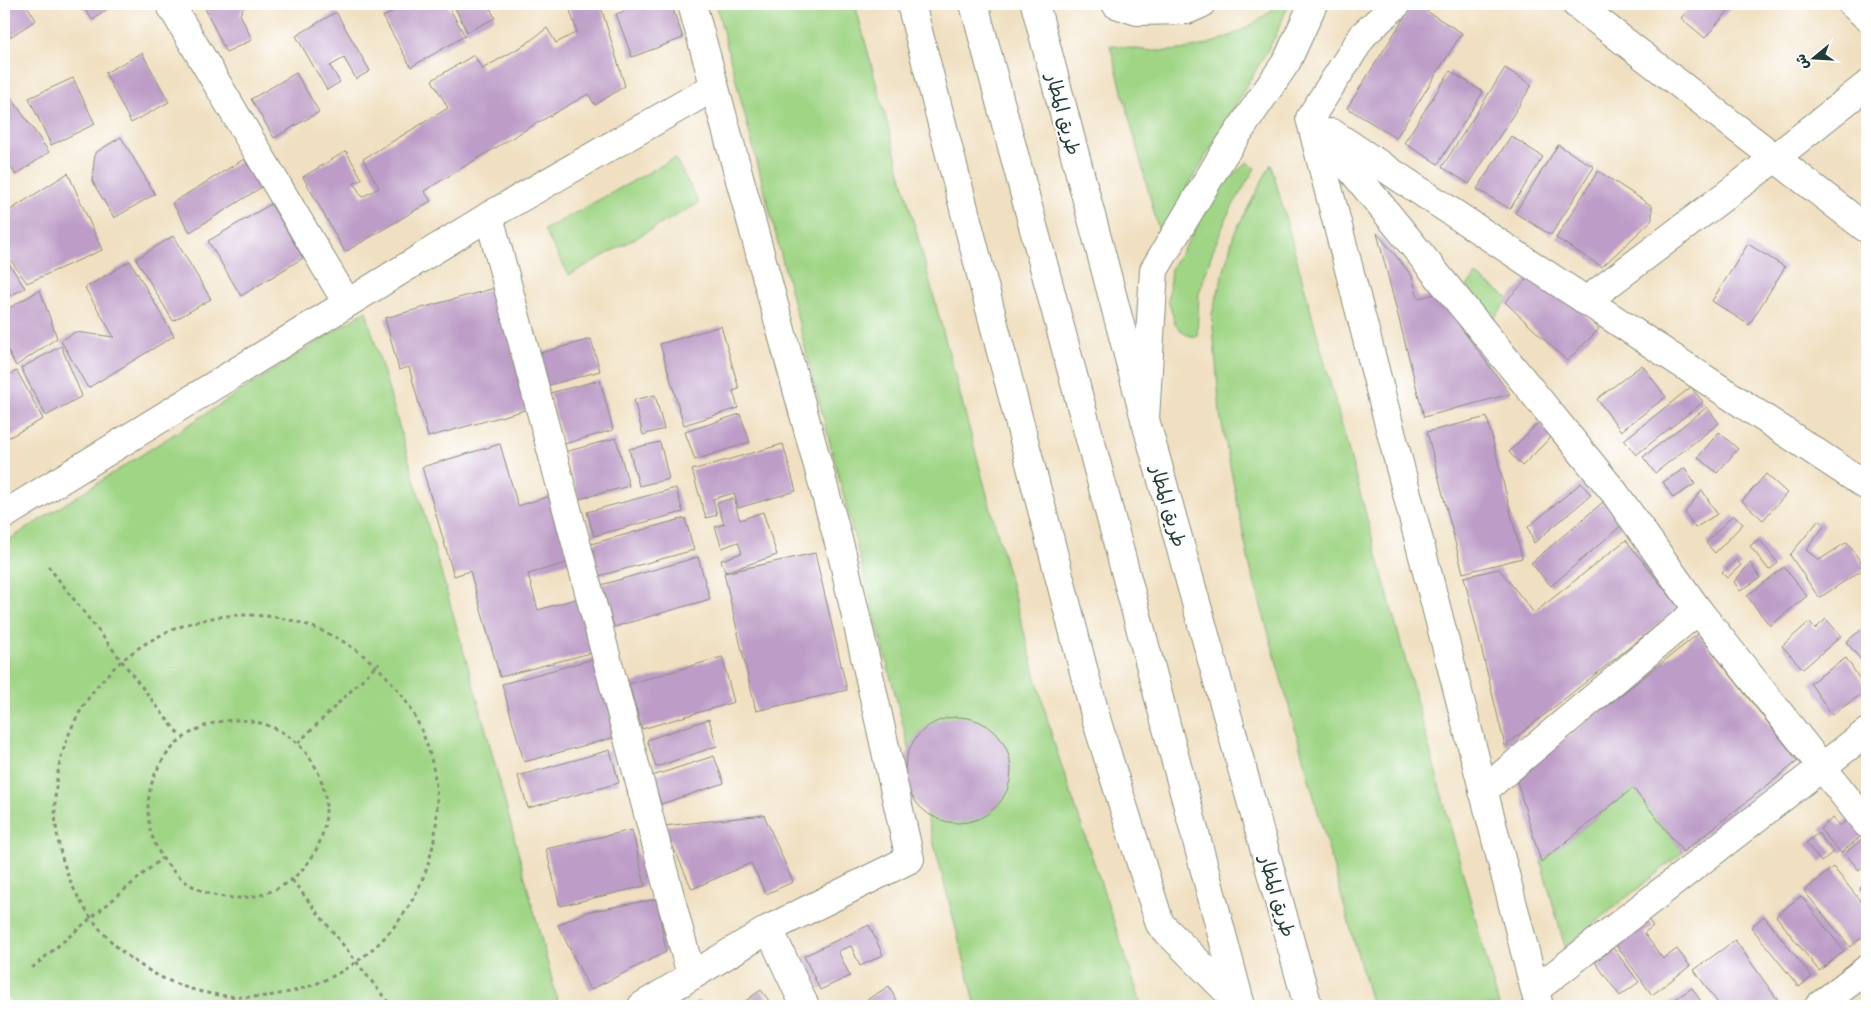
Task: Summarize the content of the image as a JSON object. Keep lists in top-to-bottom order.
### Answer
{
  "streets": {
    "main road": ["طريق المطار"]
  },
  "north": "left"
}
